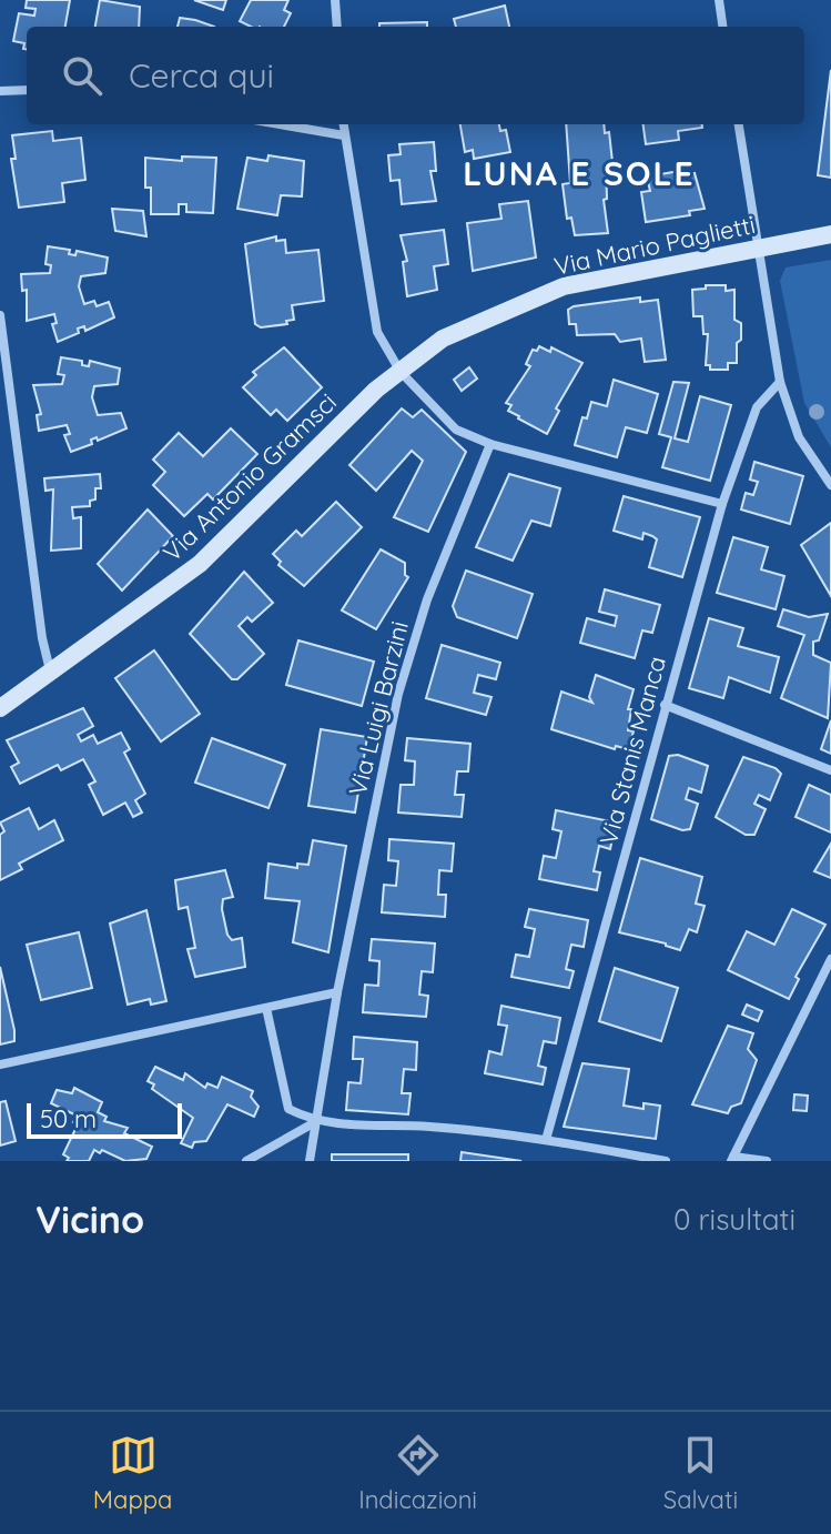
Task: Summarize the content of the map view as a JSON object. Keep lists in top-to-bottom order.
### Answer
{
  "streets": {
    "main road": ["Via Mario Paglietti", "Via Antonio Gramsci"],
    "street": ["Via Luigi Barzini", "Via Stanis Manca"]
  },
  "crossings": [
    ["Via Mario Paglietti", "Via Antonio Gramsci"]
  ],
  "districts": ["LUNA E SOLE"],
  "scale_bar": "50 m",
  "page": {
    "search": "Cerca qui",
    "scale": "50 m",
    "heading": ["Vicino", "0 risultati"],
    "nav": ["Mappa", "Indicazioni", "Salvati"]
  }
}
